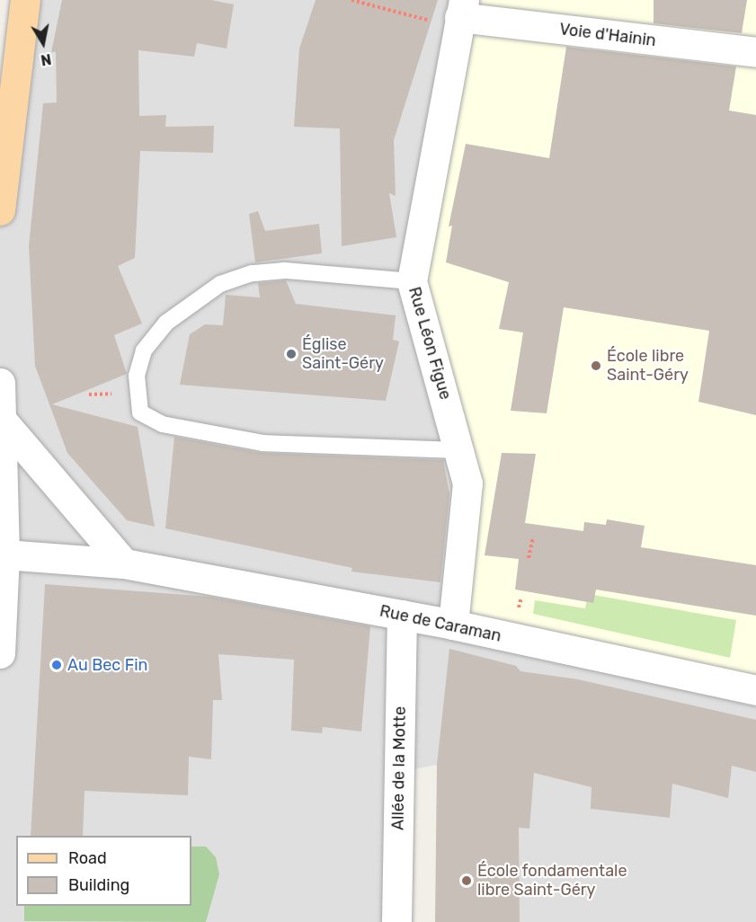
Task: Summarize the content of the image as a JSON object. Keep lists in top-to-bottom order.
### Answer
{
  "streets": {
    "street": [
      "Voie d'Hainin",
      "Rue Léon Figue",
      "Rue de Caraman",
      "Allée de la Motte"
    ]
  },
  "crossings": [
    ["Voie d'Hainin", "Rue Léon Figue"],
    ["Rue Léon Figue", "Rue de Caraman"],
    ["Rue de Caraman", "Allée de la Motte"]
  ],
  "places": [
    "Église Saint-Géry",
    "École libre Saint-Géry",
    "Au Bec Fin",
    "École fondamentale libre Saint-Géry"
  ],
  "legend": ["Road", "Building"],
  "north": "bottom"
}
